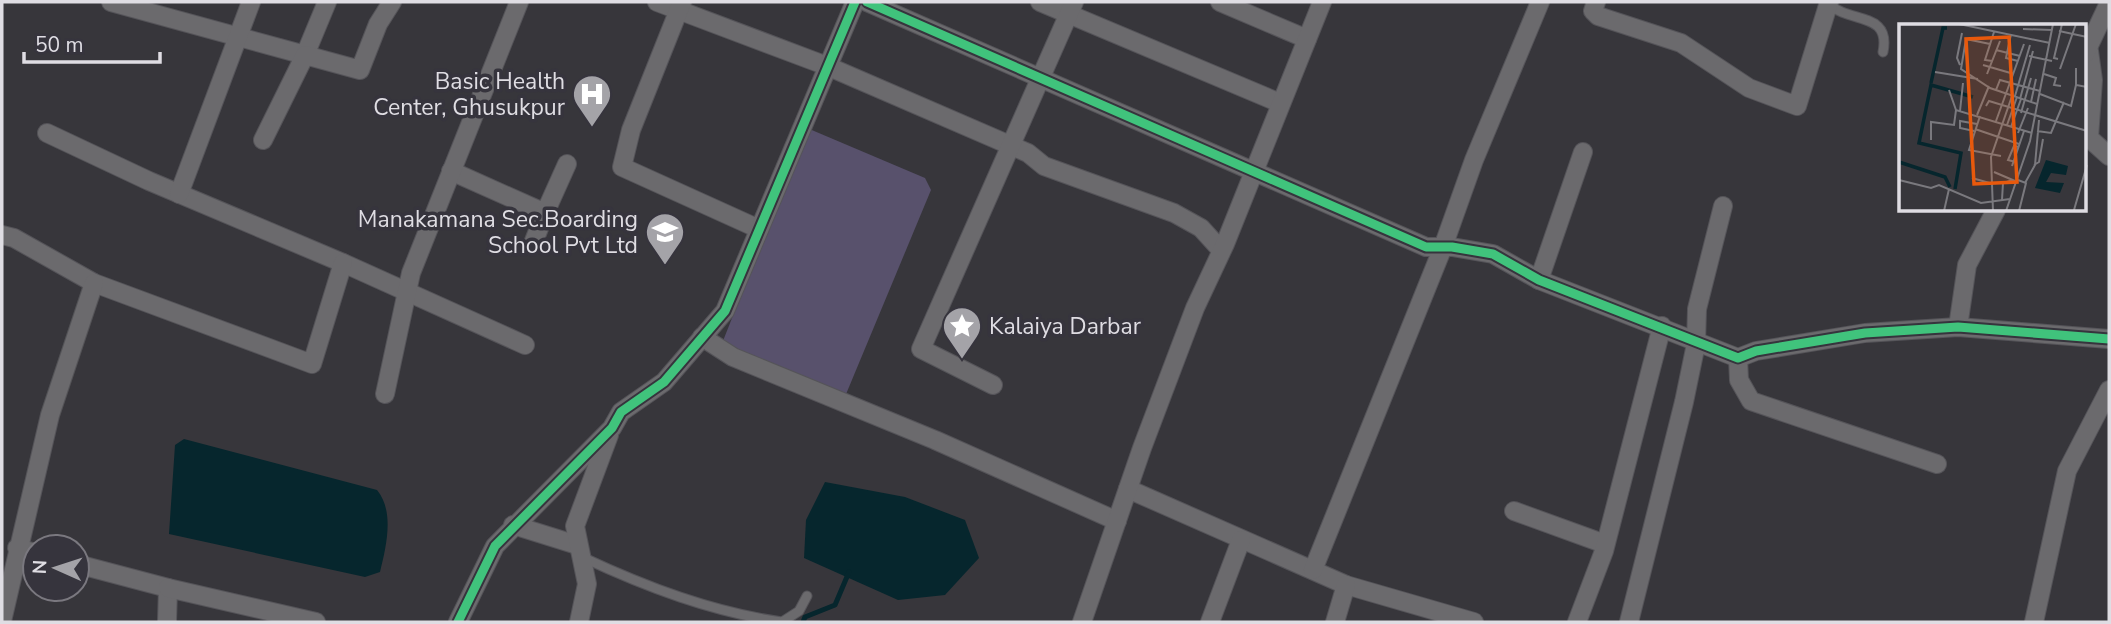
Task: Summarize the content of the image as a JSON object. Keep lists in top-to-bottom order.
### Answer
{
  "places": {
    "hospital": ["Basic Health Center, Ghusukpur"],
    "school or university": ["Manakamana Sec.Boarding School Pvt Ltd"],
    "place": ["Kalaiya Darbar"]
  },
  "scale_bar": "50 m",
  "north": "left"
}
